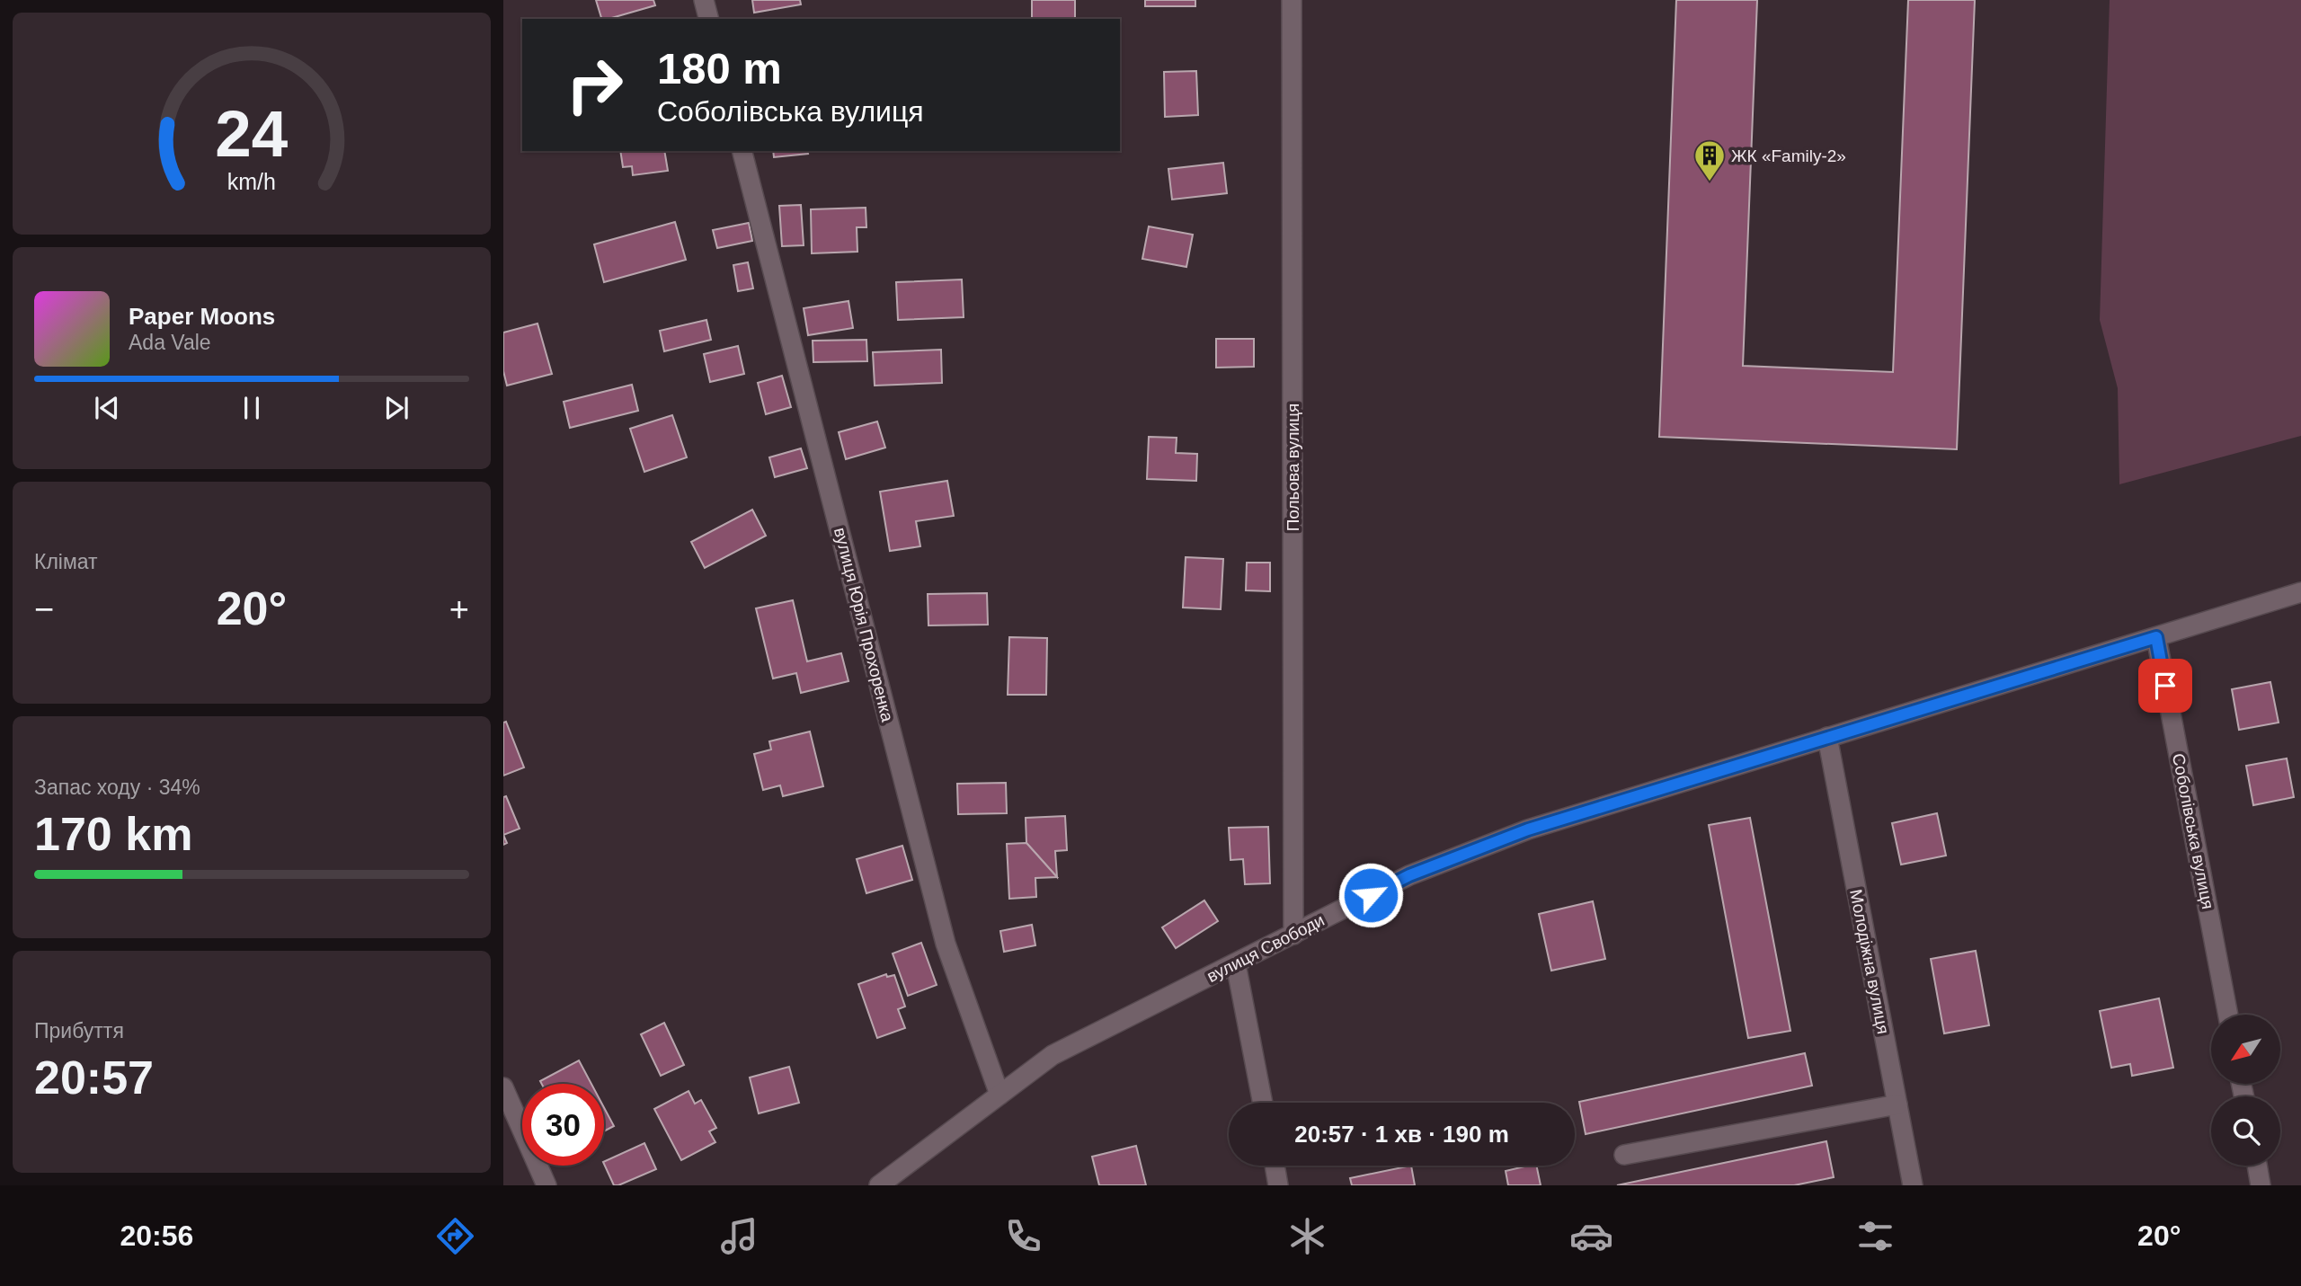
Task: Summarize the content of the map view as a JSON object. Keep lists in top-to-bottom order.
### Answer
{
  "streets": {
    "street": [
      "Польова вулиця",
      "вулиця Юрія Прохоренка",
      "Соболівська вулиця",
      "вулиця Свободи",
      "Молодіжна вулиця"
    ]
  },
  "crossings": [
    ["Польова вулиця", "вулиця Свободи"],
    ["вулиця Юрія Прохоренка", "вулиця Свободи"],
    ["Соболівська вулиця", "вулиця Свободи"],
    ["вулиця Свободи", "Молодіжна вулиця"]
  ],
  "places": {
    "building": ["ЖК «Family-2»"]
  },
  "north": "bottom left",
  "page": {
    "turn": ["180 m", "Соболівська вулиця"],
    "song": ["Paper Moons", "Ada Vale"],
    "tile": [
      "Клімат",
      ["Запас ходу · 34%", "170 km"],
      ["Прибуття", "20:57"]
    ],
    "heat": ["−", "20°", "+"],
    "limit": "30",
    "trip": "20:57 · 1 хв · 190 m",
    "tabs": ["20:56", "20°"],
    "gauge": ["24", "km/h"]
  }
}
